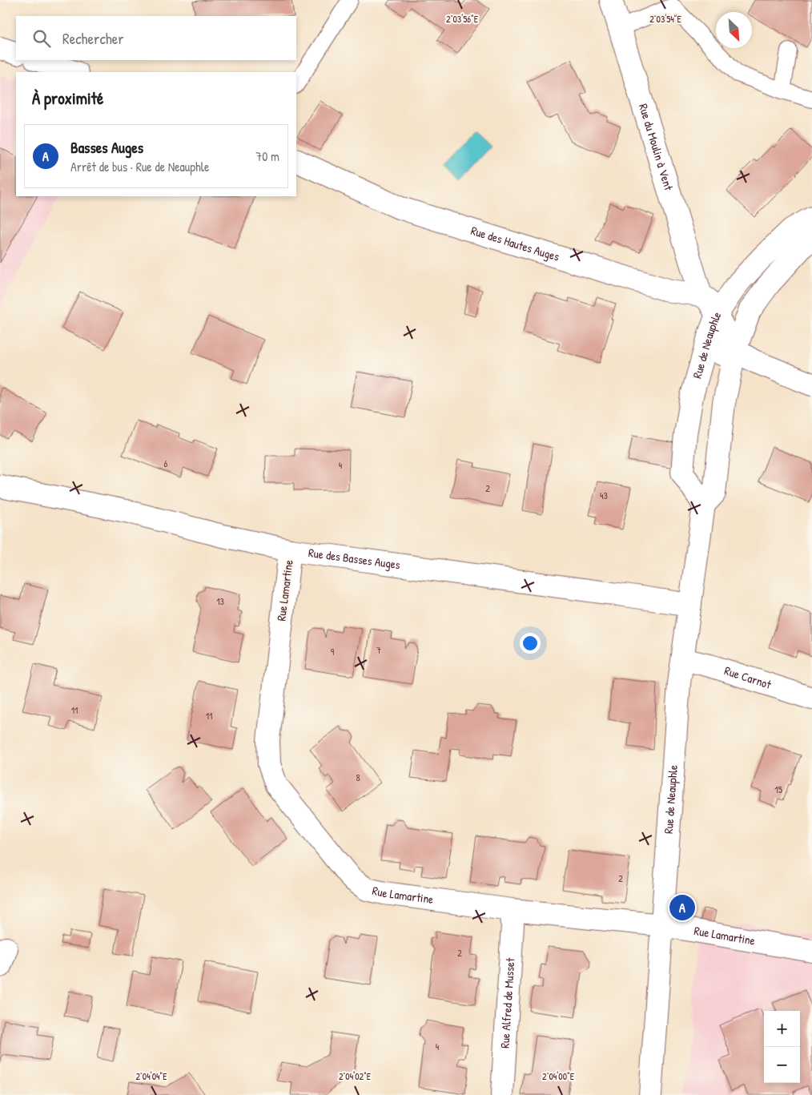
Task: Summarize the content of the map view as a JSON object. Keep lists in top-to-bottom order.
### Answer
{
  "streets": {
    "street": [
      "Rue du Moulin à Vent",
      "Rue des Hautes Auges",
      "Rue de Neauphle",
      "Rue des Basses Auges",
      "Rue Lamartine",
      "Rue Carnot",
      "Rue Alfred de Musset"
    ]
  },
  "crossings": [
    ["Rue du Moulin à Vent", "Rue des Hautes Auges"],
    ["Rue de Neauphle", "Rue des Basses Auges"],
    ["Rue de Neauphle", "Rue Lamartine"],
    ["Rue de Neauphle", "Rue Carnot"],
    ["Rue des Basses Auges", "Rue Lamartine"],
    ["Rue Lamartine", "Rue Alfred de Musset"]
  ],
  "house_numbers": [
    "6",
    "4",
    "2",
    "43",
    "13",
    "7",
    "9",
    "11",
    "11",
    "8",
    "15",
    "2",
    "2",
    "4"
  ],
  "north": "bottom right",
  "page": {
    "search": "Rechercher",
    "heading": "À proximité",
    "list": [
      {
        "mark": "A",
        "name": "Basses Auges",
        "note": "Arrêt de bus · Rue de Neauphle",
        "value": "70 m"
      }
    ],
    "pins": "A",
    "map_buttons": ["+", "−"]
  },
  "coordinates": [
    "2°03'56\"E",
    "2°03'54\"E",
    "2°04'04\"E",
    "2°04'02\"E",
    "2°04'00\"E"
  ]
}
